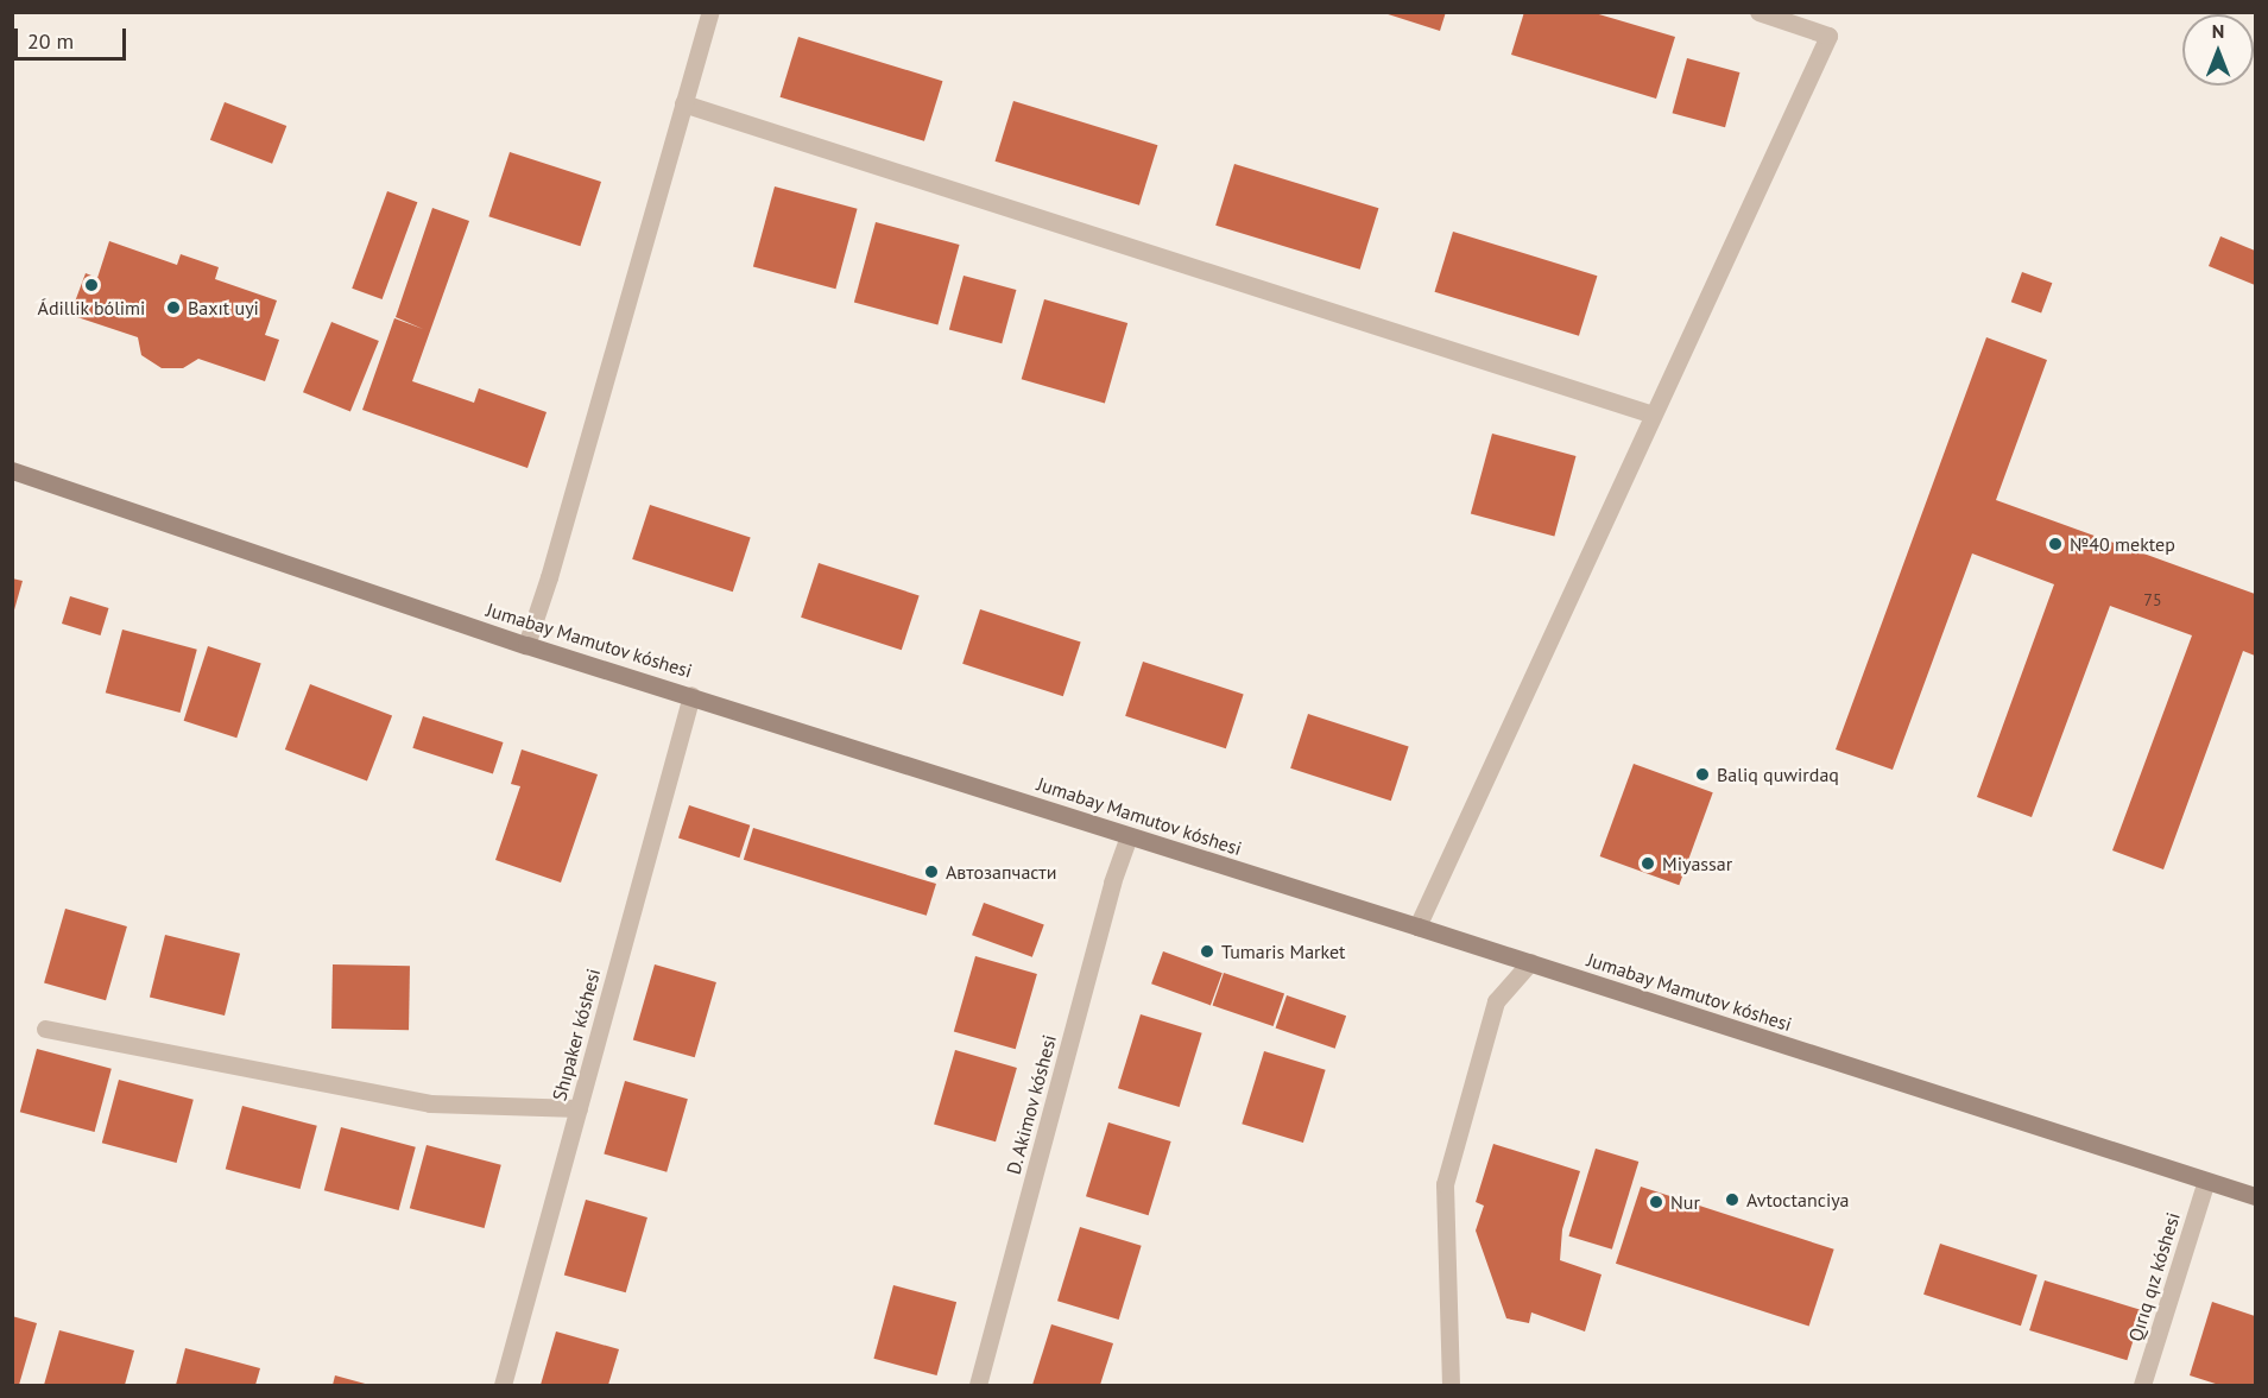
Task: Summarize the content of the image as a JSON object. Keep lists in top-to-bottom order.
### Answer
{
  "streets": {
    "street": [
      "Jumabay Mamutov kóshesi",
      "Shıpaker kóshesi",
      "D. Akimov kóshesi",
      "Qırıq qız kóshesi"
    ]
  },
  "crossings": [
    ["Jumabay Mamutov kóshesi", "Shıpaker kóshesi"],
    ["Jumabay Mamutov kóshesi", "D. Akimov kóshesi"],
    ["Jumabay Mamutov kóshesi", "Qırıq qız kóshesi"]
  ],
  "places": [
    "Ádillik bólimi",
    "Baxıt uyi",
    "№40 mektep",
    "Baliq quwirdaq",
    "Miyassar",
    "Автозапчасти",
    "Tumaris Market",
    "Avtoctanciya",
    "Nur"
  ],
  "house_numbers": ["75"],
  "scale_bar": "20 m",
  "north": "top"
}
